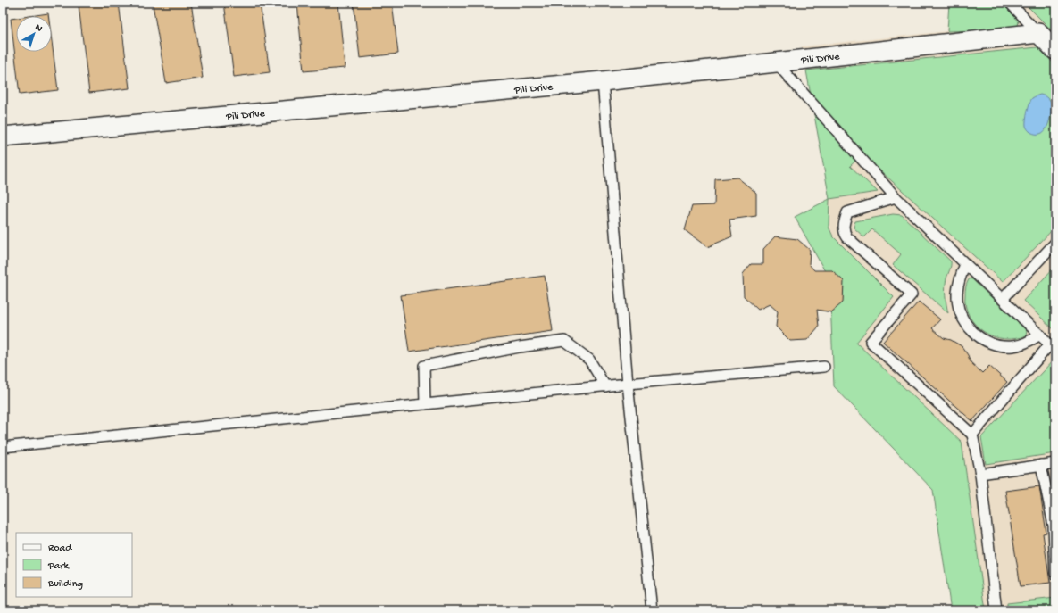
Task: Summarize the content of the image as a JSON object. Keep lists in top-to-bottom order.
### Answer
{
  "streets": {
    "street": ["Pili Drive"]
  },
  "legend": ["Road", "Park", "Building"],
  "north": "top right"
}
